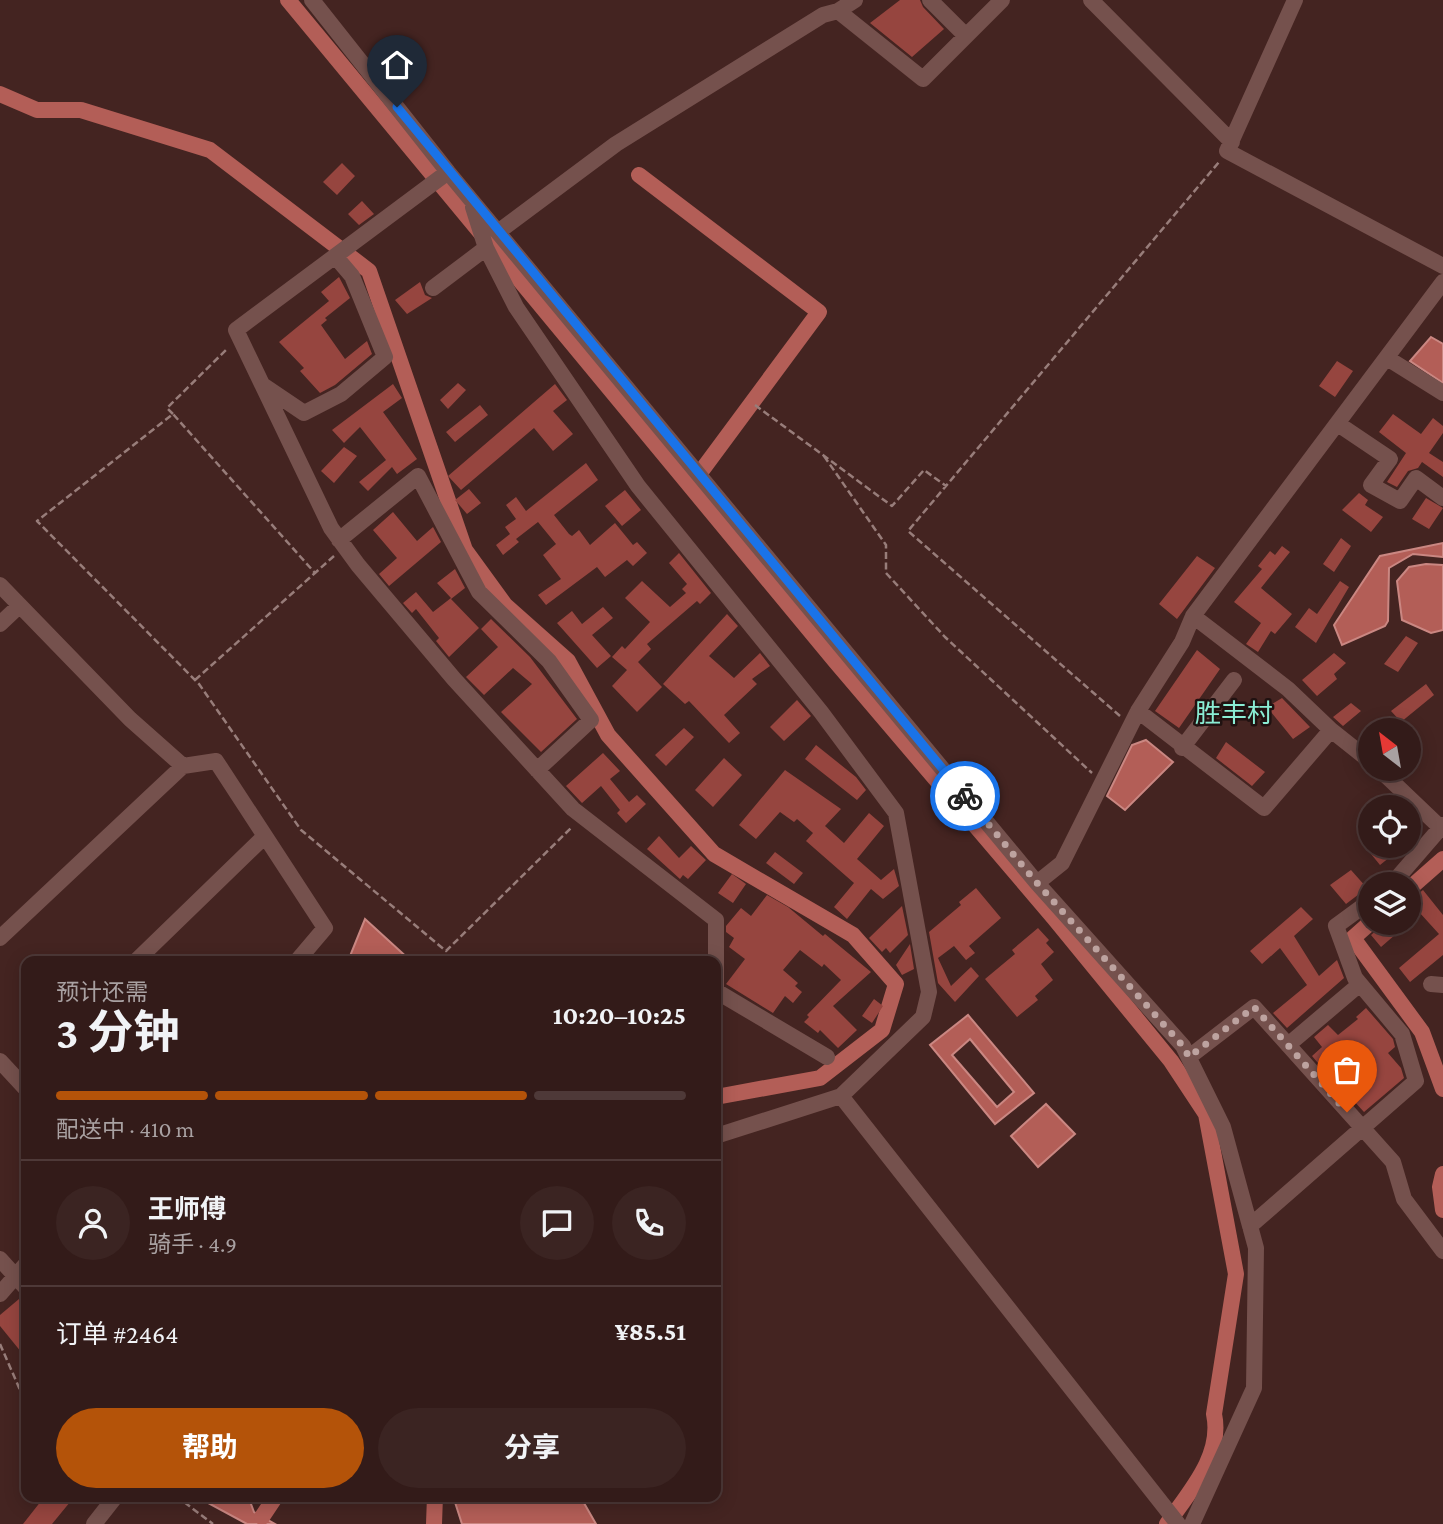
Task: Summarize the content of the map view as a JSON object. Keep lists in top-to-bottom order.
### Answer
{
  "districts": ["胜丰村"],
  "north": "top left",
  "page": {
    "heading": ["3 分钟", "预计还需", "10:20–10:25"],
    "panel": [
      "王师傅",
      "骑手 · 4.9",
      "订单 #2464",
      "¥85.51"
    ],
    "bar": "配送中 · 410 m",
    "buttons": ["帮助", "分享"]
  }
}
